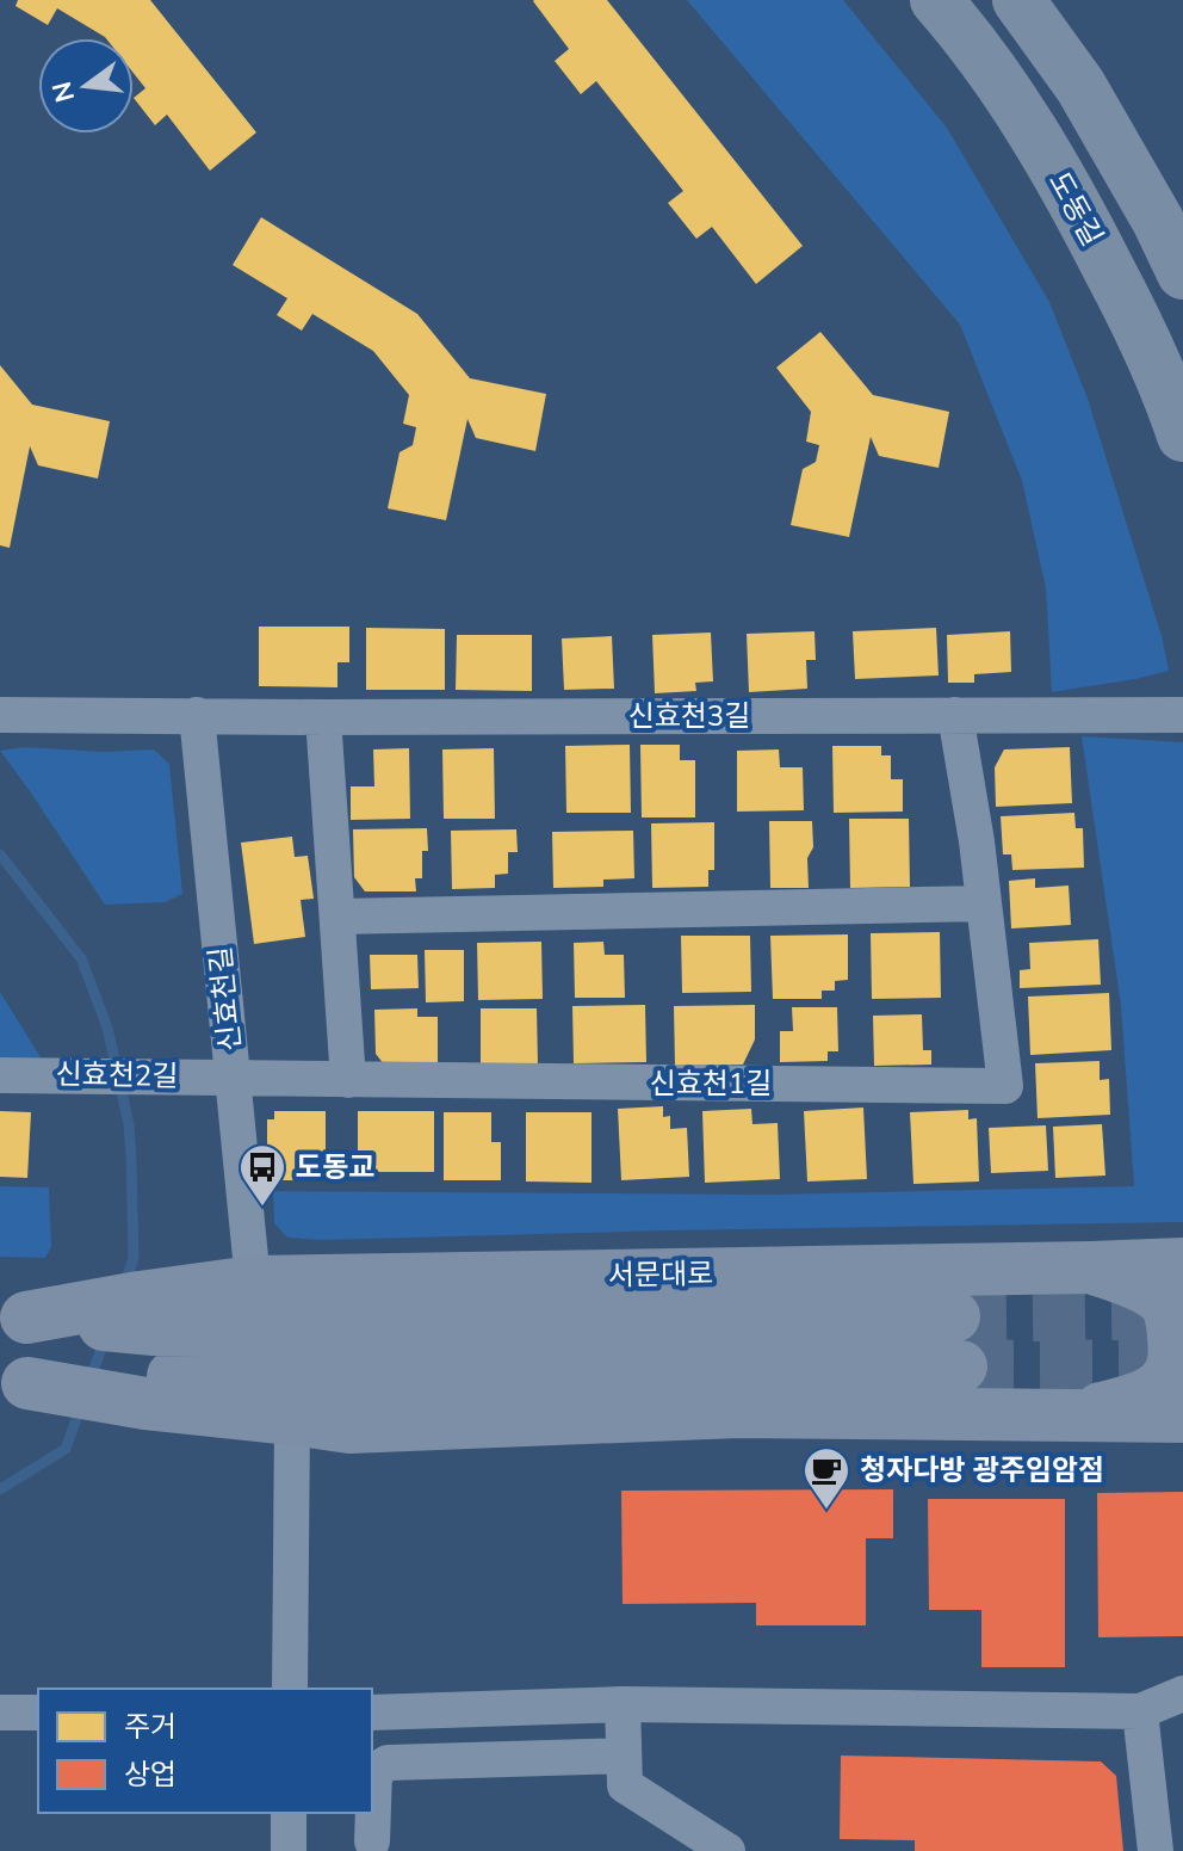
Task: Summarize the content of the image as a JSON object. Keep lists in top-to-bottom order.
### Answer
{
  "streets": {
    "main road": ["도동길", "서문대로"],
    "street": [
      "신효천3길",
      "신효천길",
      "신효천2길",
      "신효천1길"
    ]
  },
  "crossings": [
    ["신효천3길", "신효천길"],
    ["신효천3길", "신효천1길"],
    ["신효천길", "신효천2길"],
    ["신효천길", "신효천1길"],
    ["신효천길", "서문대로"],
    ["신효천2길", "신효천1길"]
  ],
  "places": {
    "bus stop": ["도동교"],
    "cafe": ["청자다방 광주임암점"]
  },
  "legend": ["주거", "상업"],
  "north": "left"
}
